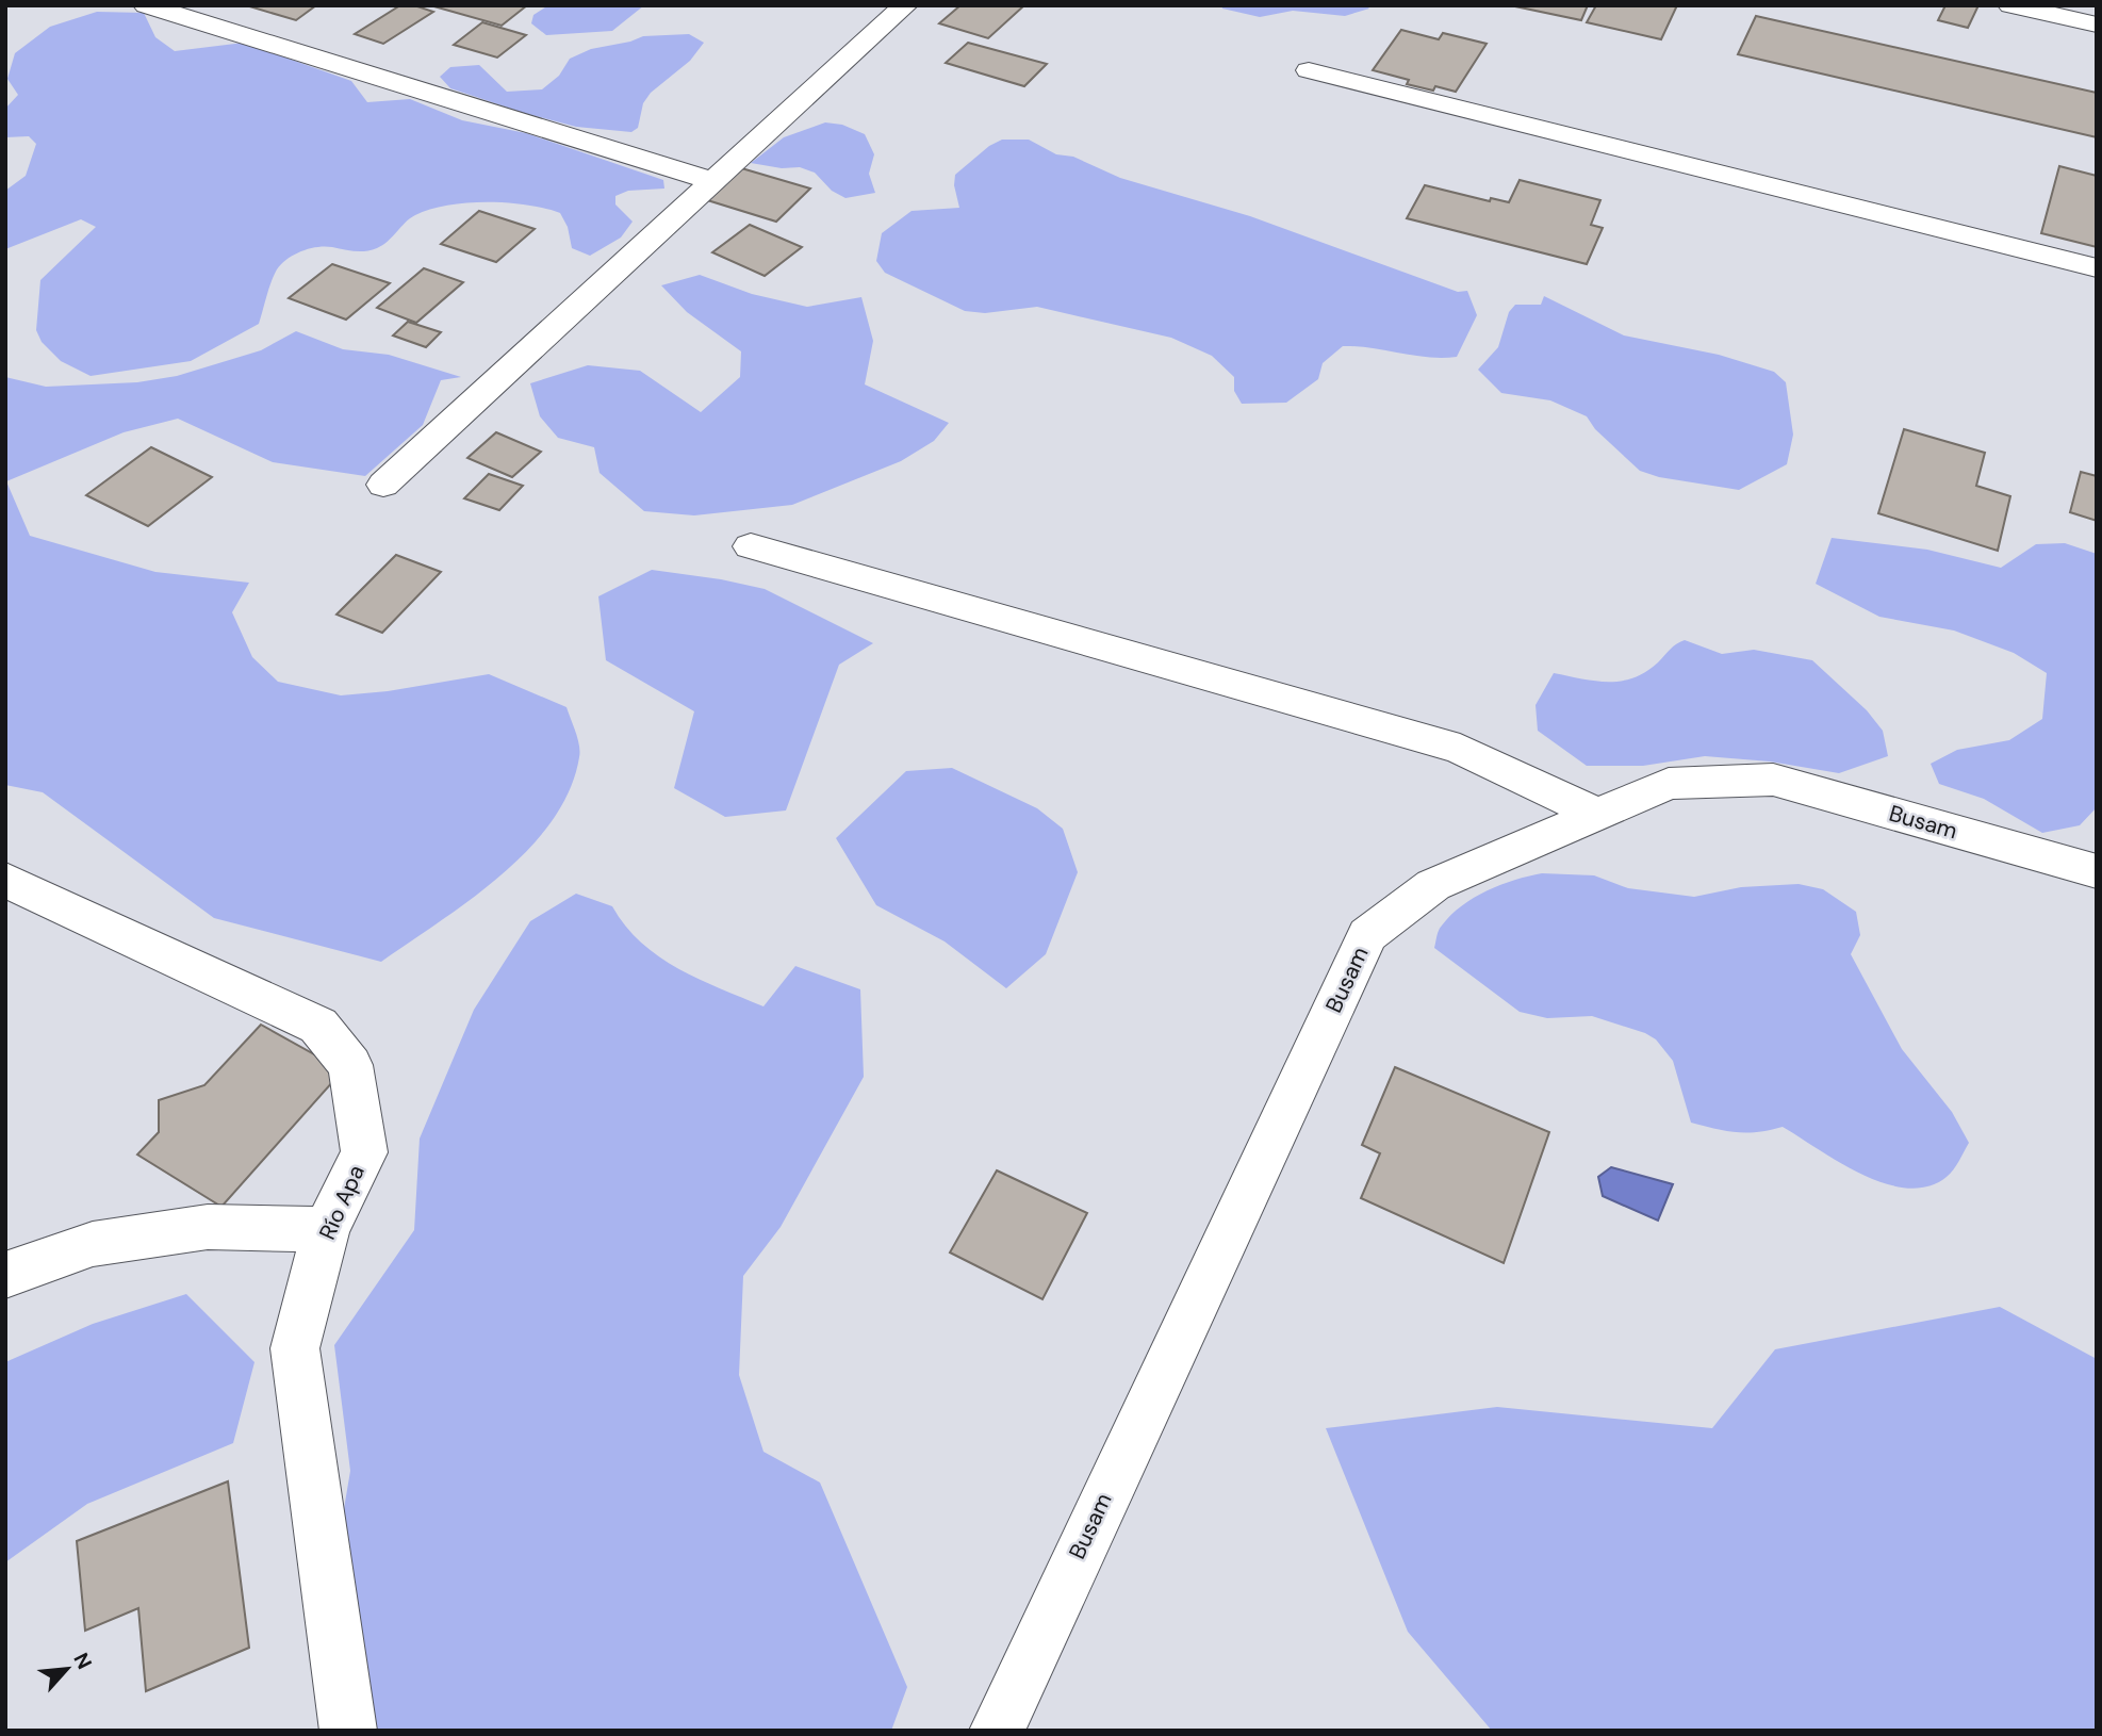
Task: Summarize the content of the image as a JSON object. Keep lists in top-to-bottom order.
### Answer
{
  "streets": {
    "street": ["Busam", "Río Apa"]
  },
  "north": "top right"
}
